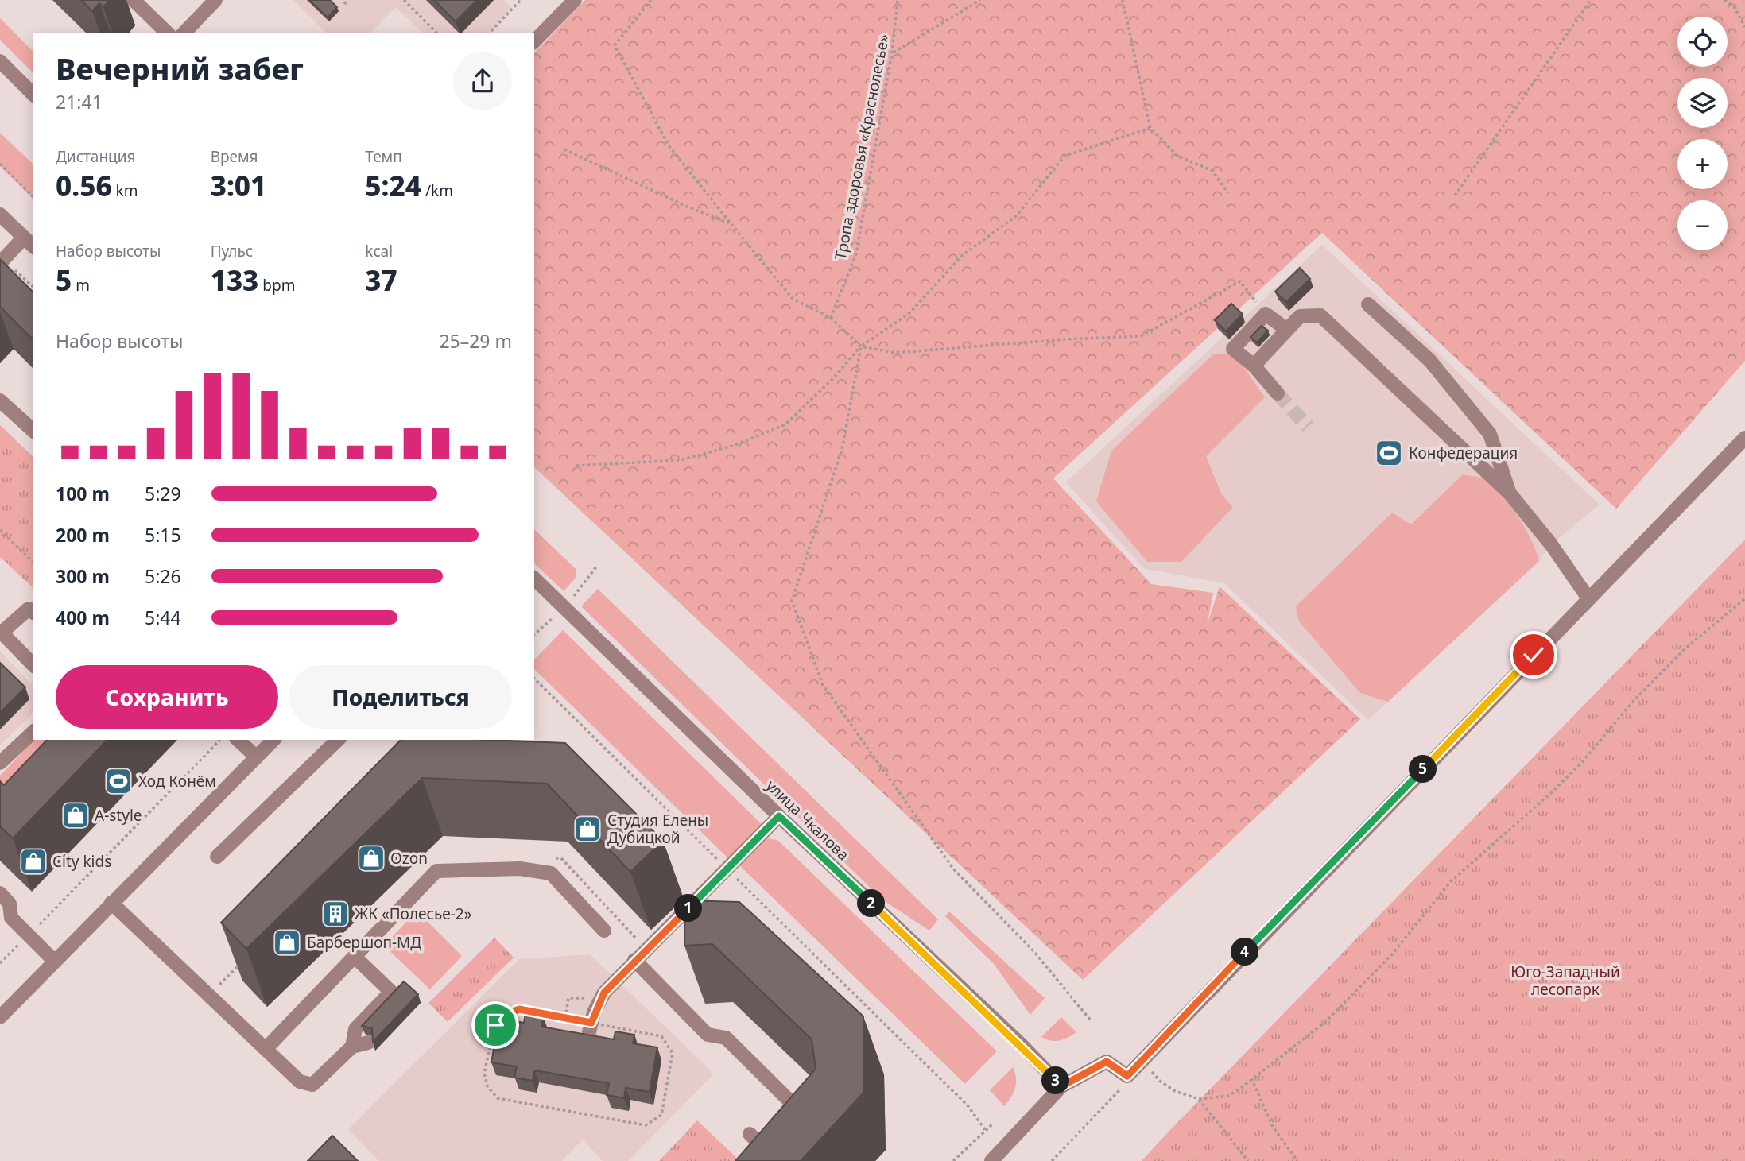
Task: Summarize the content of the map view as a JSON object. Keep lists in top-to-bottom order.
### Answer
{
  "streets": {
    "street": ["улица Чкалова"],
    "path": ["Тропа здоровья «Краснолесье»"]
  },
  "parks": ["Юго-Западный лесопарк"],
  "places": {
    "sports": ["Конфедерация", "Ход Конём"],
    "shop": [
      "A-style",
      "Студия Елены Дубицкой",
      "Ozon",
      "City kids",
      "Барбершоп-МД"
    ],
    "building": ["ЖК «Полесье-2»"]
  },
  "page": {
    "map_buttons": ["+", "−"],
    "heading": ["Вечерний забег", "21:41"],
    "stats": [
      ["Дистанция", "0.56 km"],
      ["Время", "3:01"],
      ["Темп", "5:24 /km"],
      ["Набор высоты", "5 m"],
      ["Пульс", "133 bpm"],
      ["kcal", "37"]
    ],
    "chart": ["Набор высоты", "25–29 m"],
    "list": [
      {
        "name": "100 m",
        "note": "5:29"
      },
      {
        "name": "200 m",
        "note": "5:15"
      },
      {
        "name": "300 m",
        "note": "5:26"
      },
      {
        "name": "400 m",
        "note": "5:44"
      }
    ],
    "buttons": ["Сохранить", "Поделиться"],
    "pins": [
      "5",
      "2",
      "1",
      "4",
      "3"
    ]
  }
}
